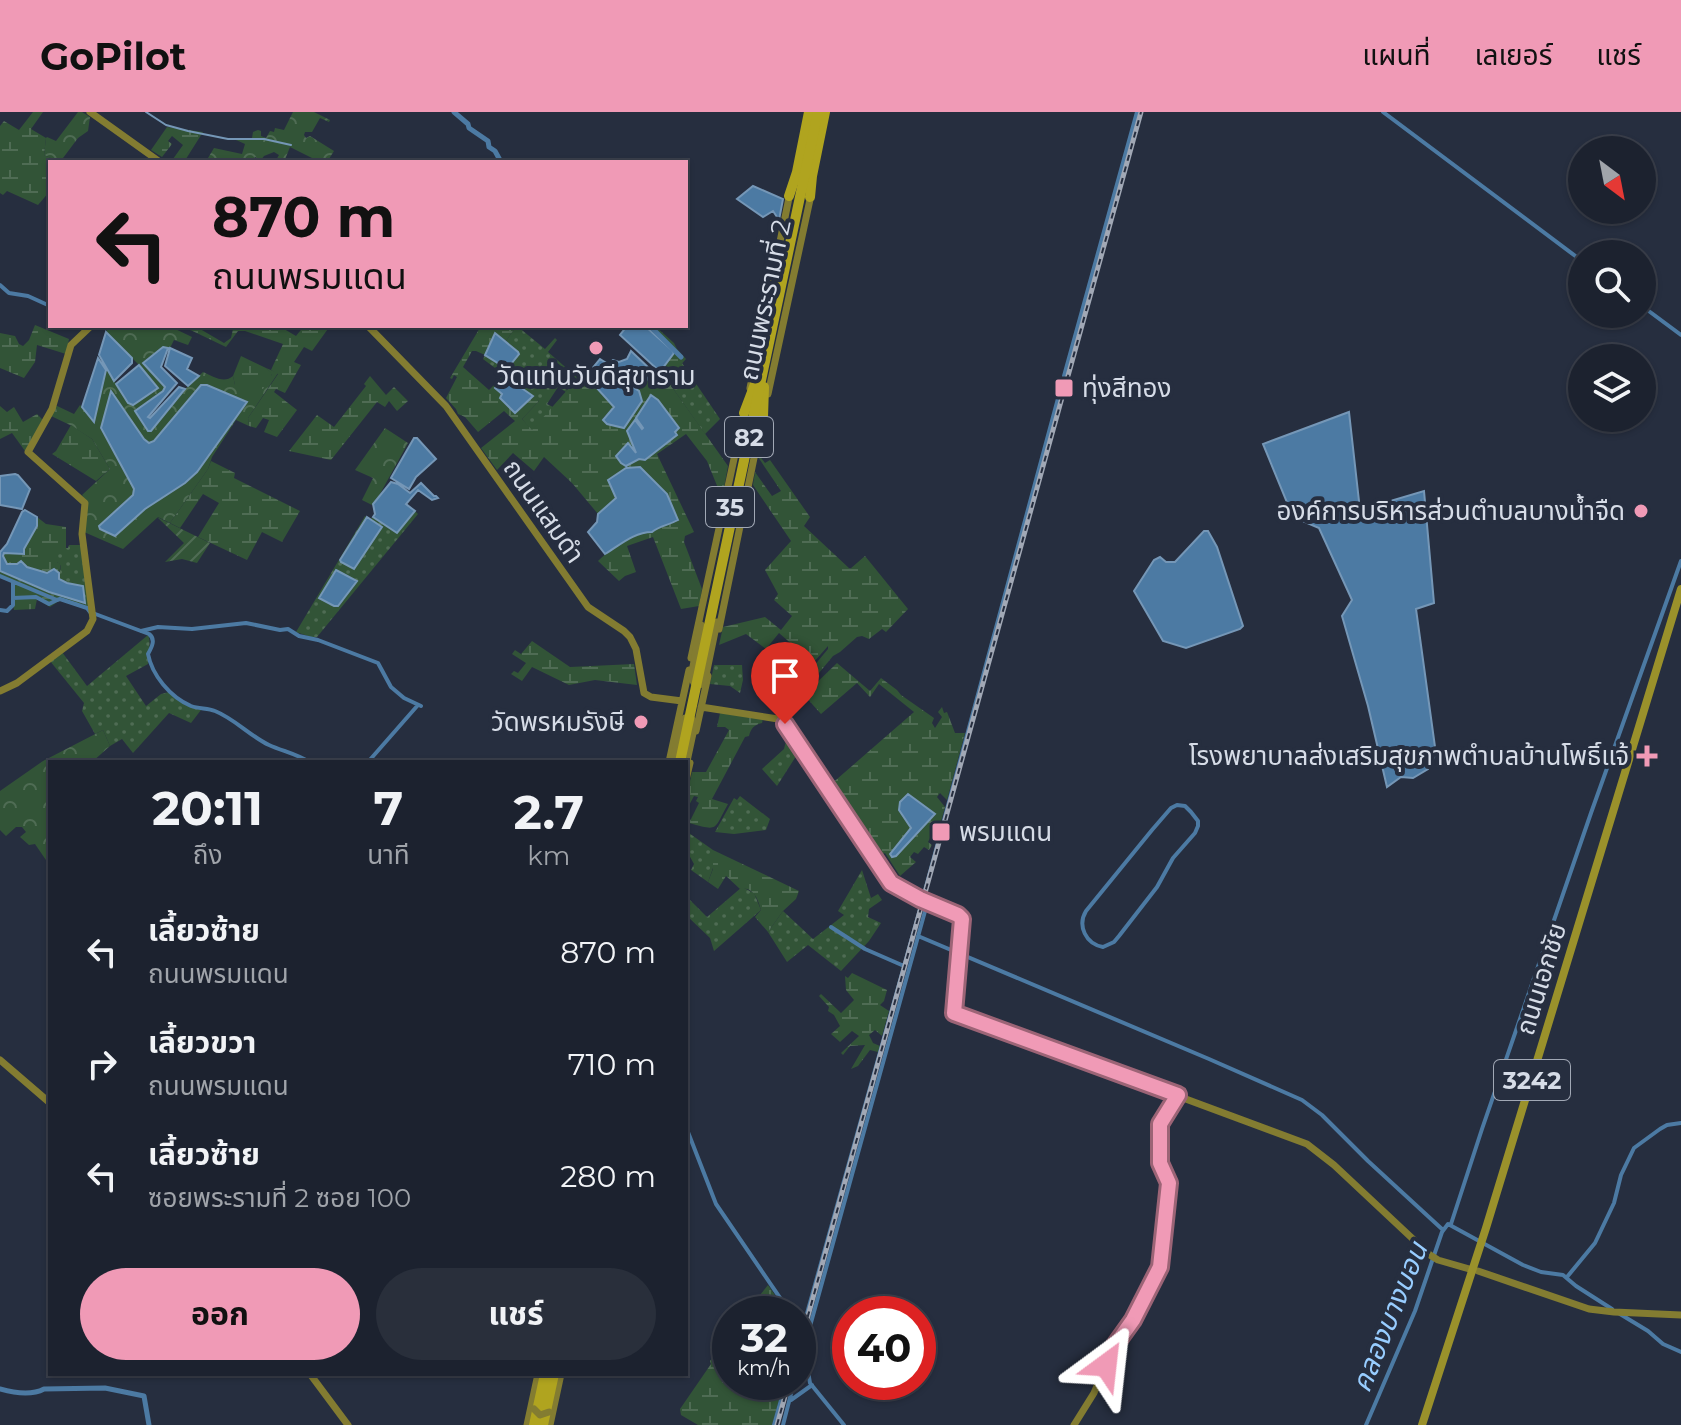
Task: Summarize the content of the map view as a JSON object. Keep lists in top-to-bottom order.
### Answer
{
  "streets": {
    "highway": ["ถนนพระรามที่ 2", "82", "35"],
    "main road": ["ถนนแสมดำ", "ถนนเอกชัย", "3242"]
  },
  "crossings": [
    ["ถนนพระรามที่ 2", "82"],
    ["ถนนพระรามที่ 2", "ถนนแสมดำ"]
  ],
  "water": ["คลองบางบอน"],
  "places": {
    "other": ["วัดแท่นวันดีสุขาราม", "องค์การบริหารส่วนตำบลบางน้ำจืด", "วัดพรหมรังษี"],
    "transit": ["ทุ่งสีทอง", "พรมแดน"],
    "health": ["โรงพยาบาลส่งเสริมสุขภาพตำบลบ้านโพธิ์แจ้"]
  },
  "north": "bottom right",
  "page": {
    "header": "GoPilot",
    "nav": ["แผนที่", "เลเยอร์", "แชร์"],
    "turn": ["870 m", "ถนนพรมแดน"],
    "eta": [
      "20:11",
      "ถึง",
      "7",
      "นาที",
      "2.7",
      "km"
    ],
    "list": [
      {
        "name": "เลี้ยวซ้าย",
        "note": "ถนนพรมแดน",
        "value": "870 m"
      },
      {
        "name": "เลี้ยวขวา",
        "note": "ถนนพรมแดน",
        "value": "710 m"
      },
      {
        "name": "เลี้ยวซ้าย",
        "note": "ซอยพระรามที่ 2 ซอย 100",
        "value": "280 m"
      }
    ],
    "buttons": ["ออก", "แชร์"],
    "speed": "32 km/h",
    "limit": "40"
  }
}
